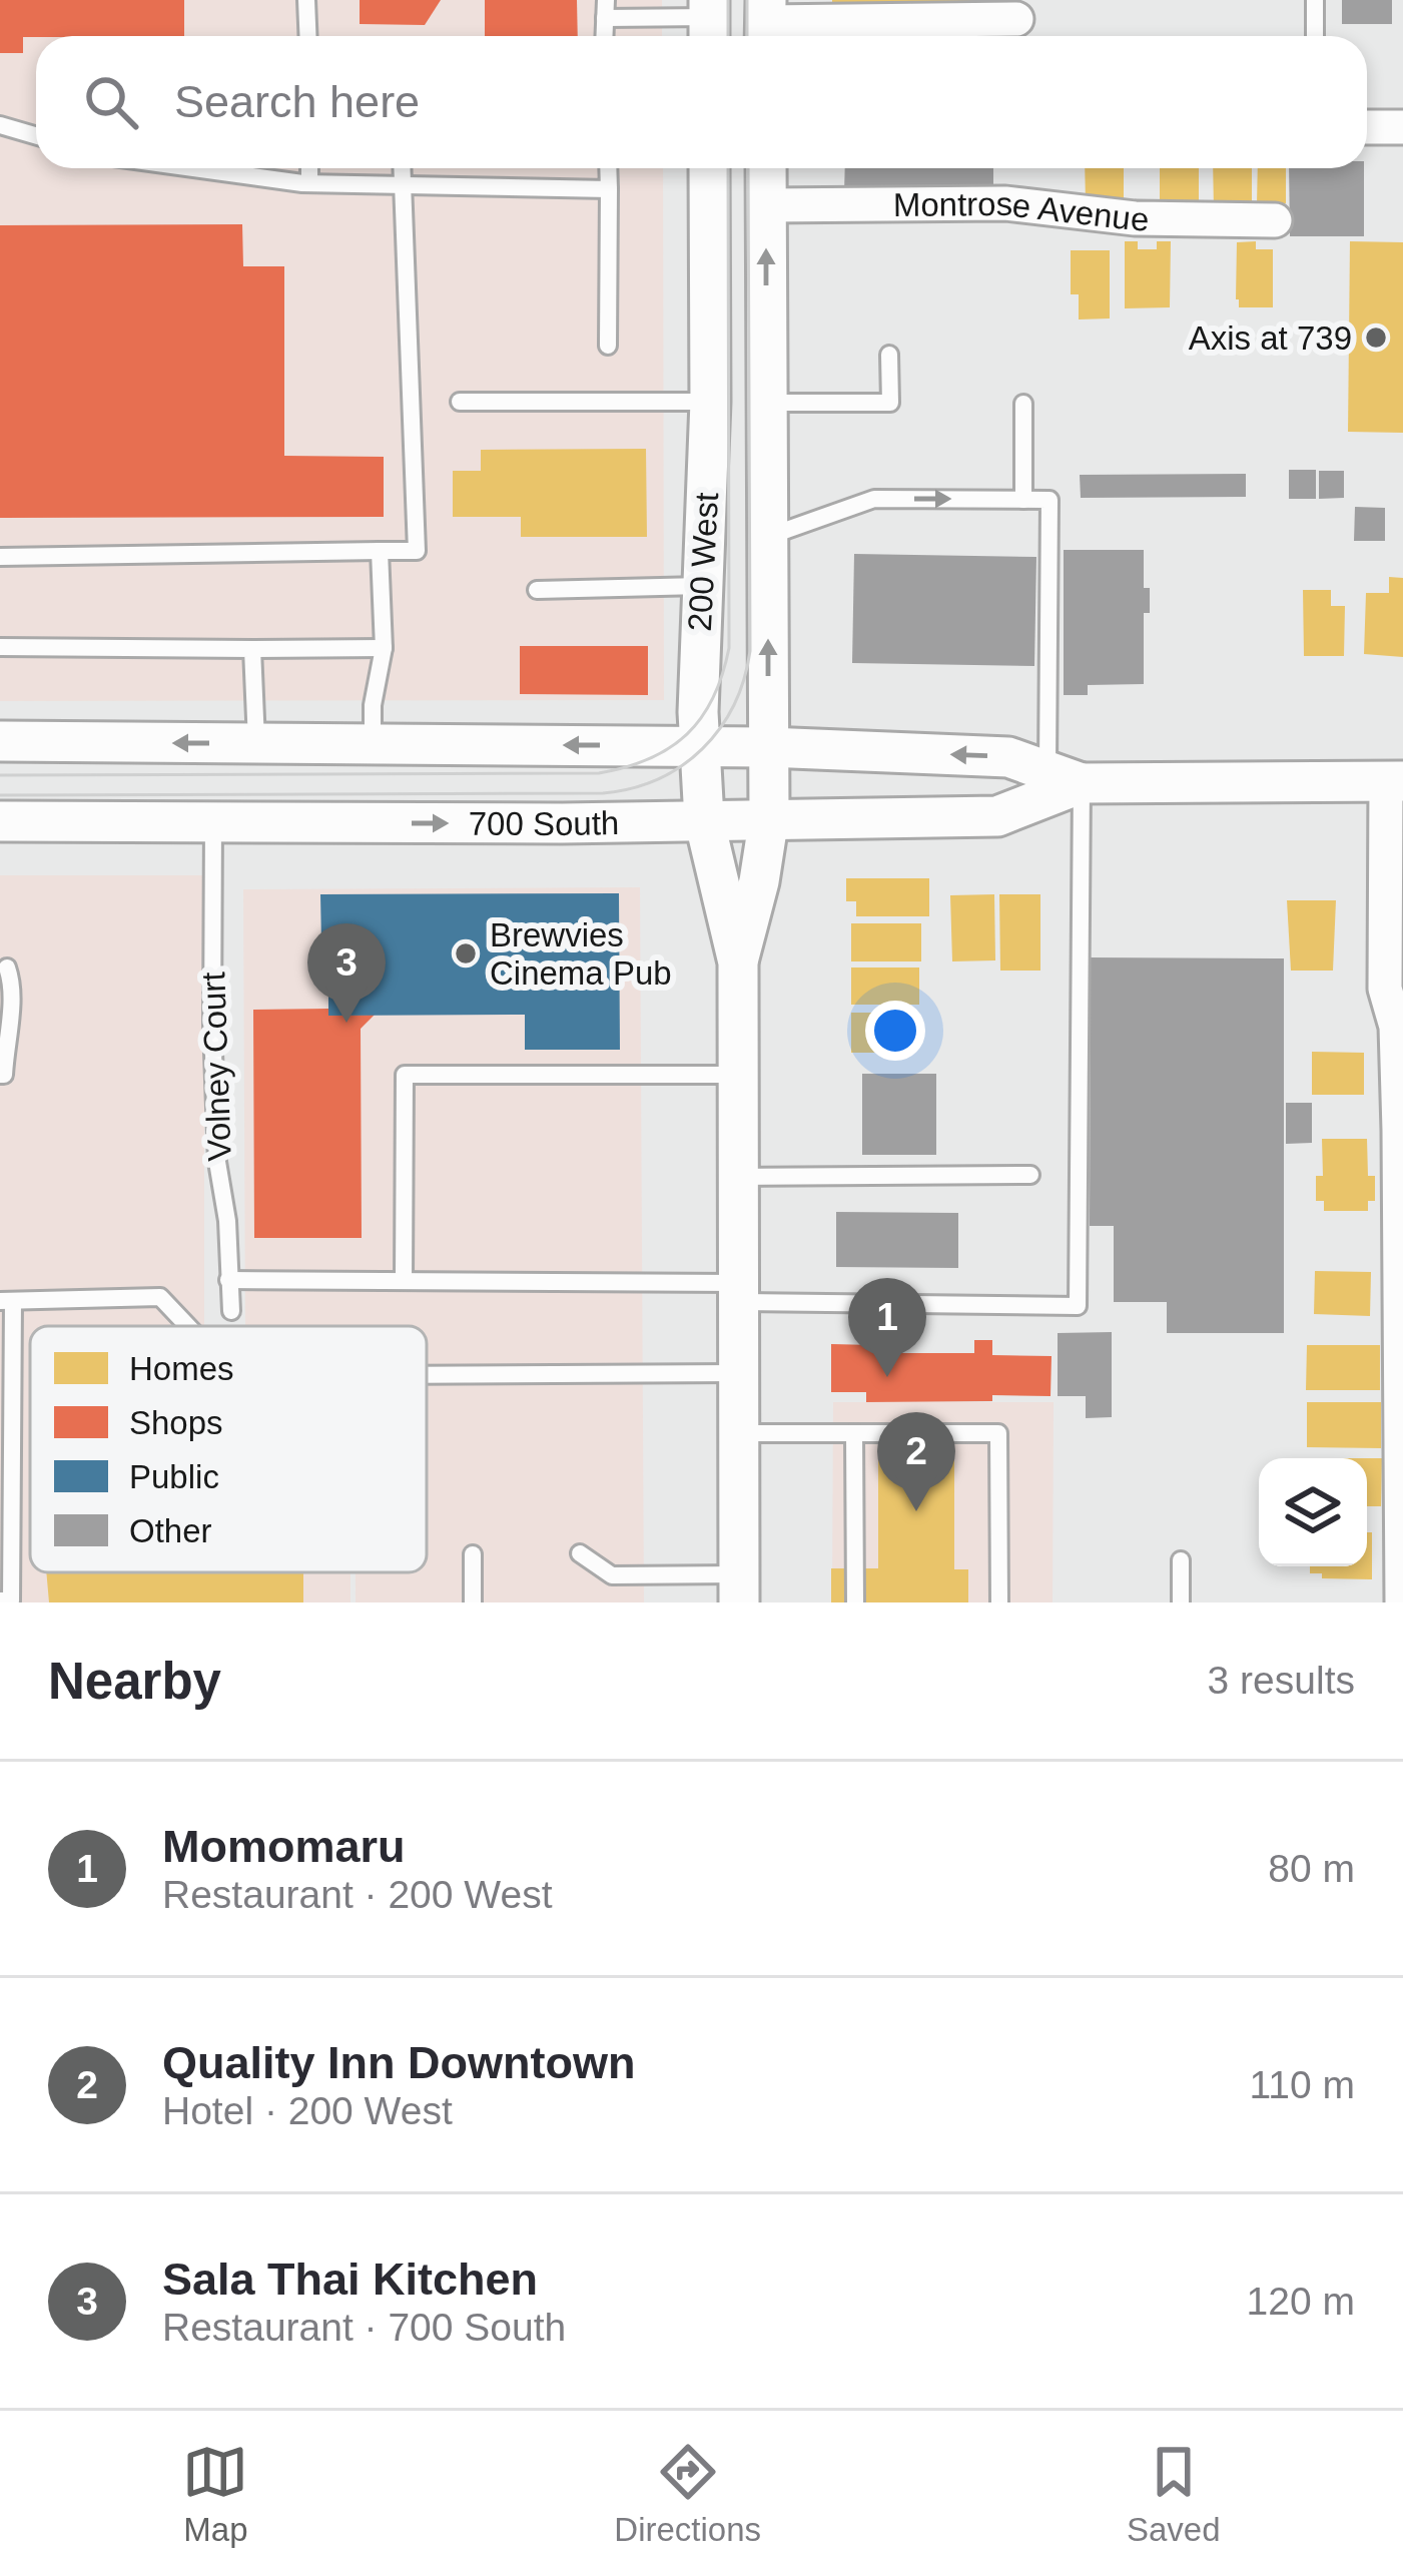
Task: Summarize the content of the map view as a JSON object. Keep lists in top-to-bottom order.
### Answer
{
  "streets": {
    "street": ["Montrose Avenue", "200 West", "700 South"],
    "lane": ["Volney Court"]
  },
  "crossings": [
    ["Montrose Avenue", "200 West"],
    ["200 West", "700 South"],
    ["700 South", "Volney Court"]
  ],
  "places": ["Axis at 739", "Brewvies Cinema Pub"],
  "legend": [
    "Homes",
    "Shops",
    "Public",
    "Other"
  ],
  "page": {
    "search": "Search here",
    "pins": ["3", "1", "2"],
    "heading": ["Nearby", "3 results"],
    "list": [
      {
        "mark": "1",
        "name": "Momomaru",
        "note": "Restaurant · 200 West",
        "value": "80 m"
      },
      {
        "mark": "2",
        "name": "Quality Inn Downtown",
        "note": "Hotel · 200 West",
        "value": "110 m"
      },
      {
        "mark": "3",
        "name": "Sala Thai Kitchen",
        "note": "Restaurant · 700 South",
        "value": "120 m"
      }
    ],
    "nav": ["Map", "Directions", "Saved"]
  }
}
